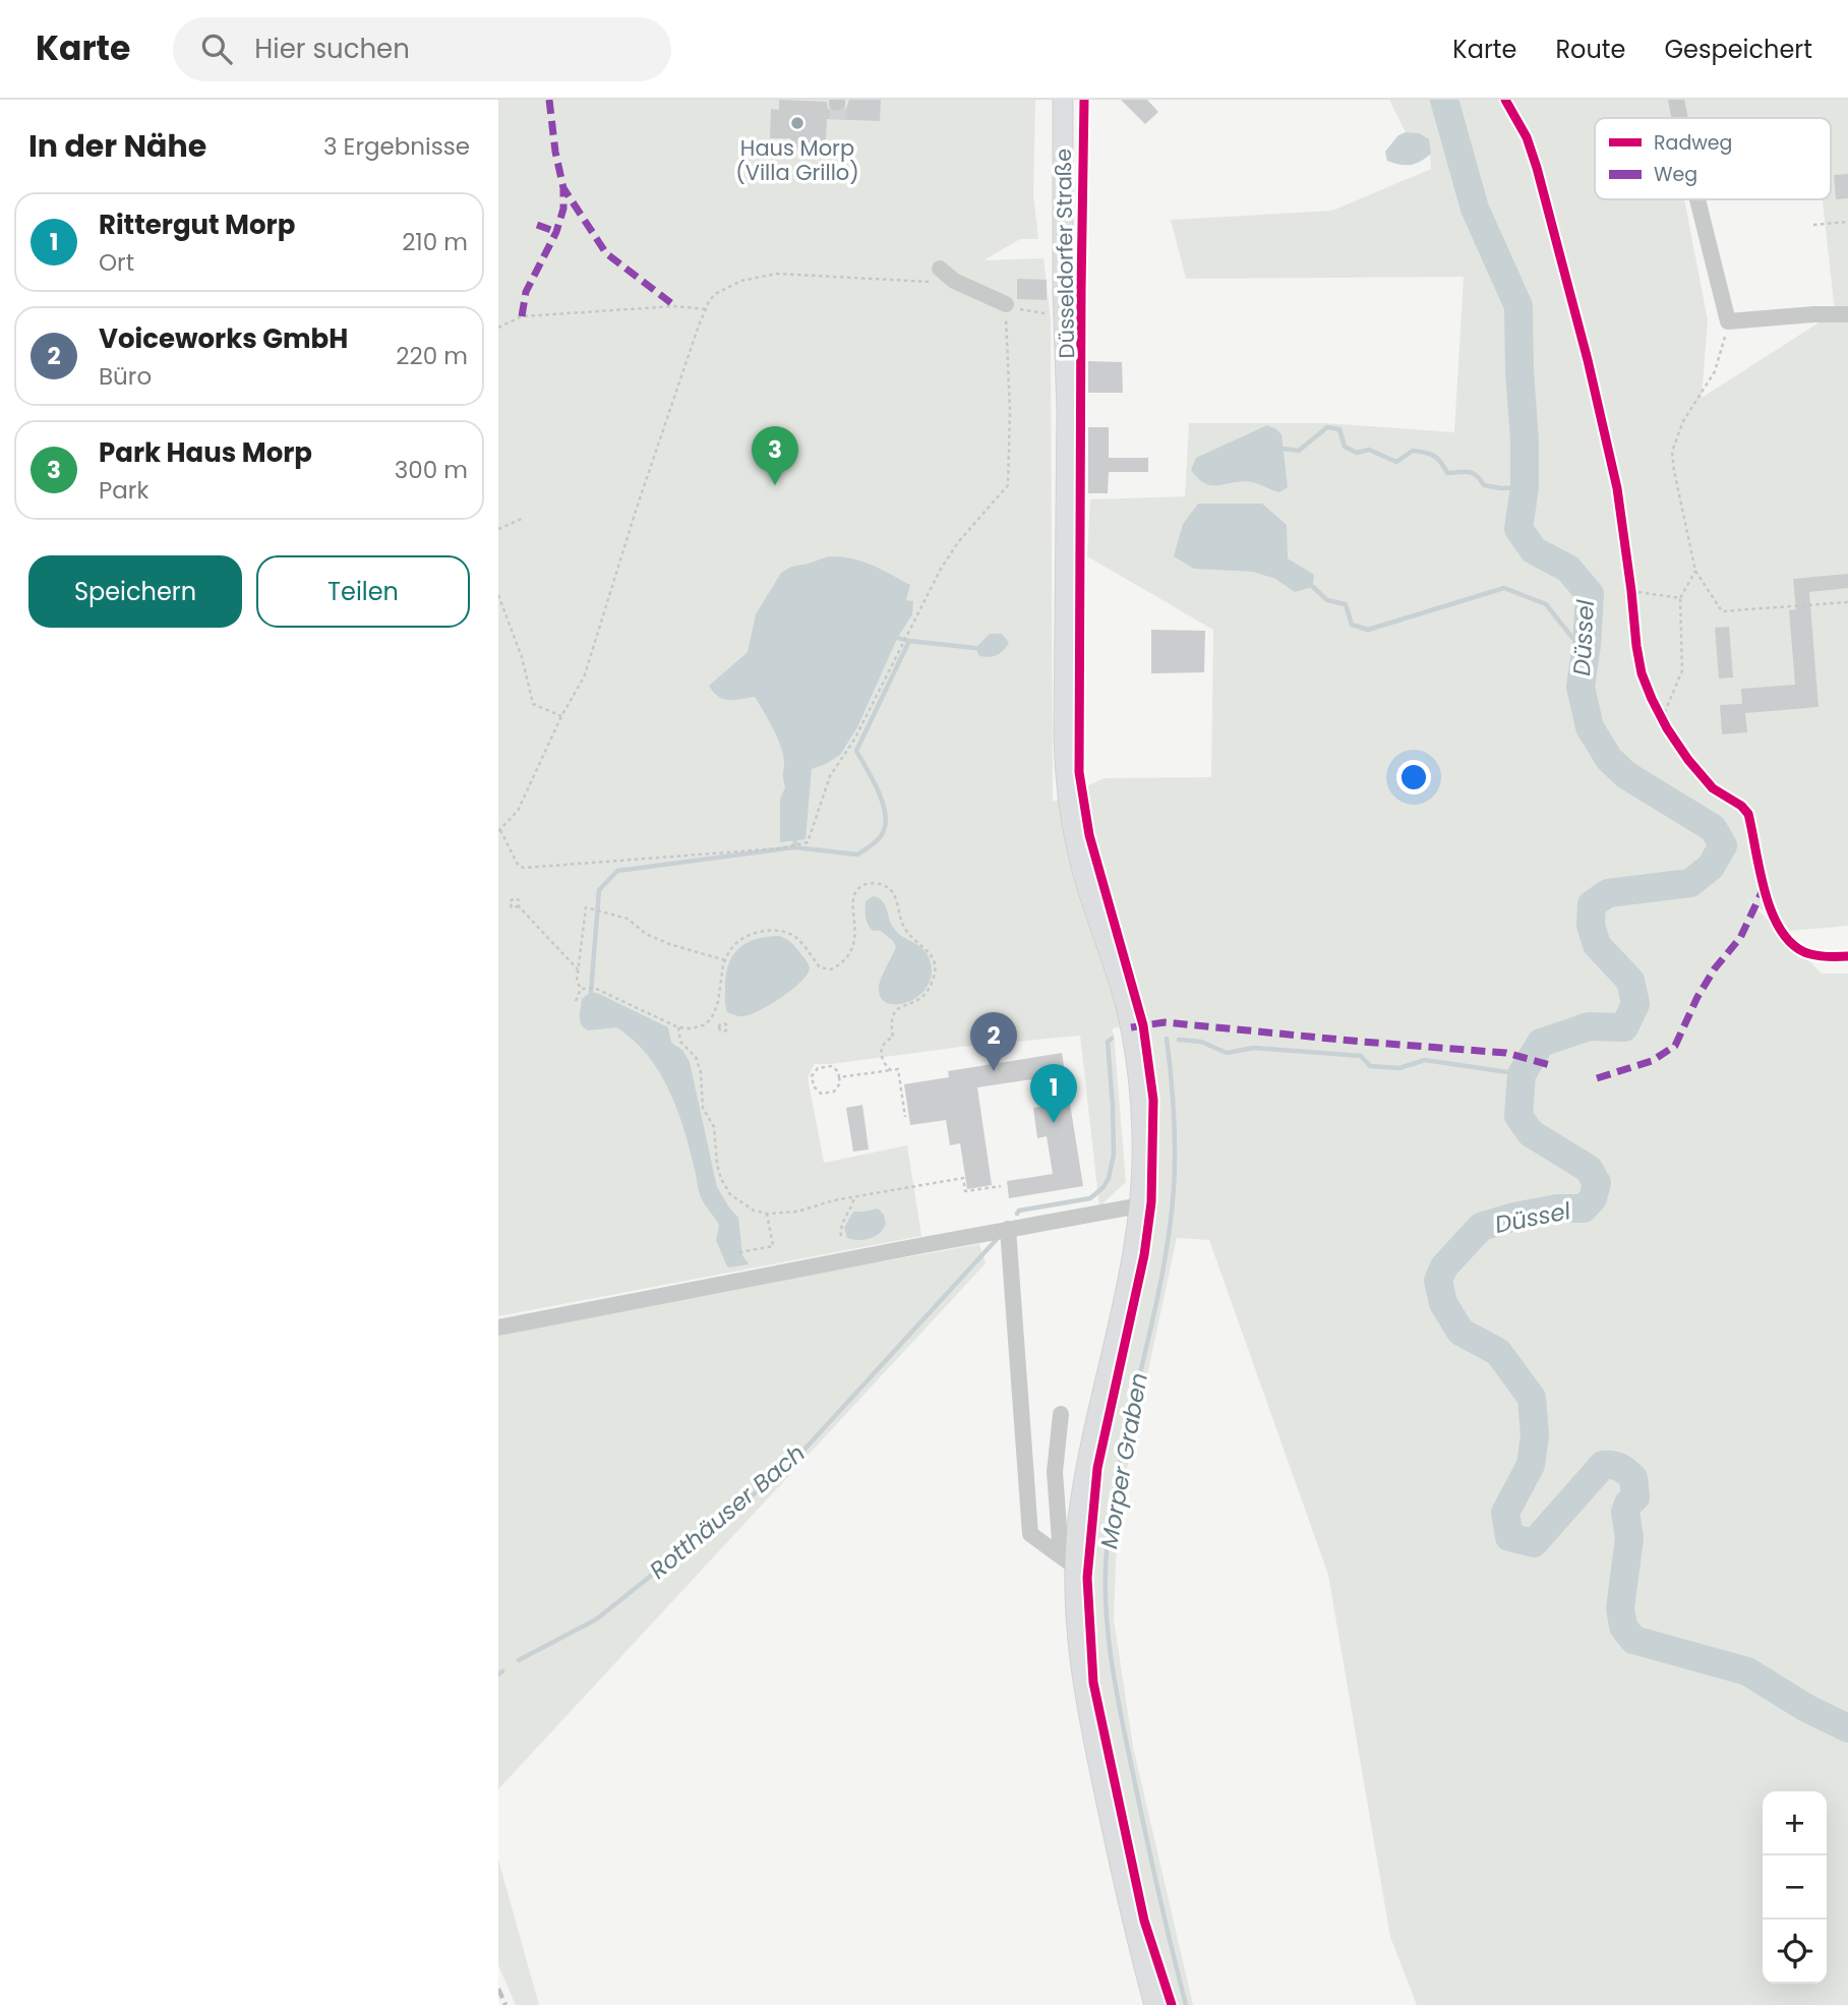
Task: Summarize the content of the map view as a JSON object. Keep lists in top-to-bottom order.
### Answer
{
  "streets": {
    "main road": ["Düsseldorfer Straße"]
  },
  "water": ["Düssel", "Morper Graben", "Rotthäuser Bach"],
  "places": ["Haus Morp (Villa Grillo)"],
  "legend": ["Radweg", "Weg"],
  "page": {
    "header": "Karte",
    "search": "Hier suchen",
    "nav": ["Karte", "Route", "Gespeichert"],
    "heading": ["In der Nähe", "3 Ergebnisse"],
    "list": [
      {
        "mark": "1",
        "name": "Rittergut Morp",
        "note": "Ort",
        "value": "210 m"
      },
      {
        "mark": "2",
        "name": "Voiceworks GmbH",
        "note": "Büro",
        "value": "220 m"
      },
      {
        "mark": "3",
        "name": "Park Haus Morp",
        "note": "Park",
        "value": "300 m"
      }
    ],
    "pins": ["3", "2", "1"],
    "buttons": ["Speichern", "Teilen"],
    "map_buttons": ["+", "−"]
  }
}
